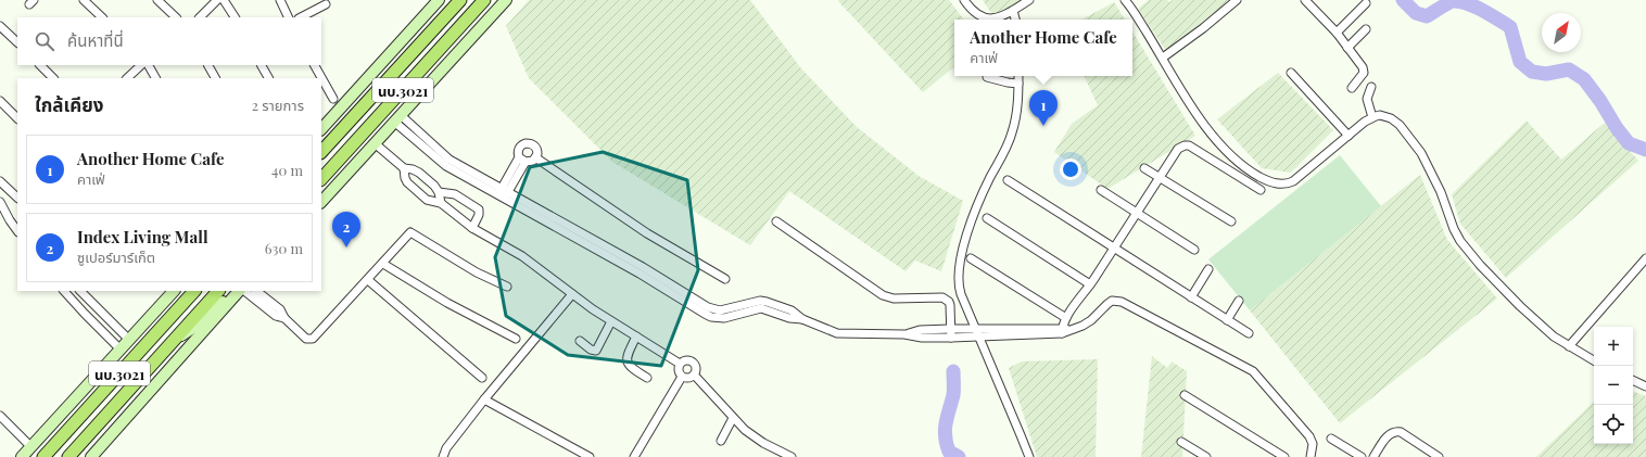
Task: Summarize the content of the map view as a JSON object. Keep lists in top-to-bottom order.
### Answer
{
  "streets": {
    "main road": ["นบ.3021"]
  },
  "north": "top right",
  "page": {
    "search": "ค้นหาที่นี่",
    "popup": ["Another Home Cafe", "คาเฟ่"],
    "heading": ["ใกล้เคียง", "2 รายการ"],
    "pins": ["1", "2"],
    "list": [
      {
        "mark": "1",
        "name": "Another Home Cafe",
        "note": "คาเฟ่",
        "value": "40 m"
      },
      {
        "mark": "2",
        "name": "Index Living Mall",
        "note": "ซูเปอร์มาร์เก็ต",
        "value": "630 m"
      }
    ],
    "map_buttons": ["+", "−"]
  }
}
